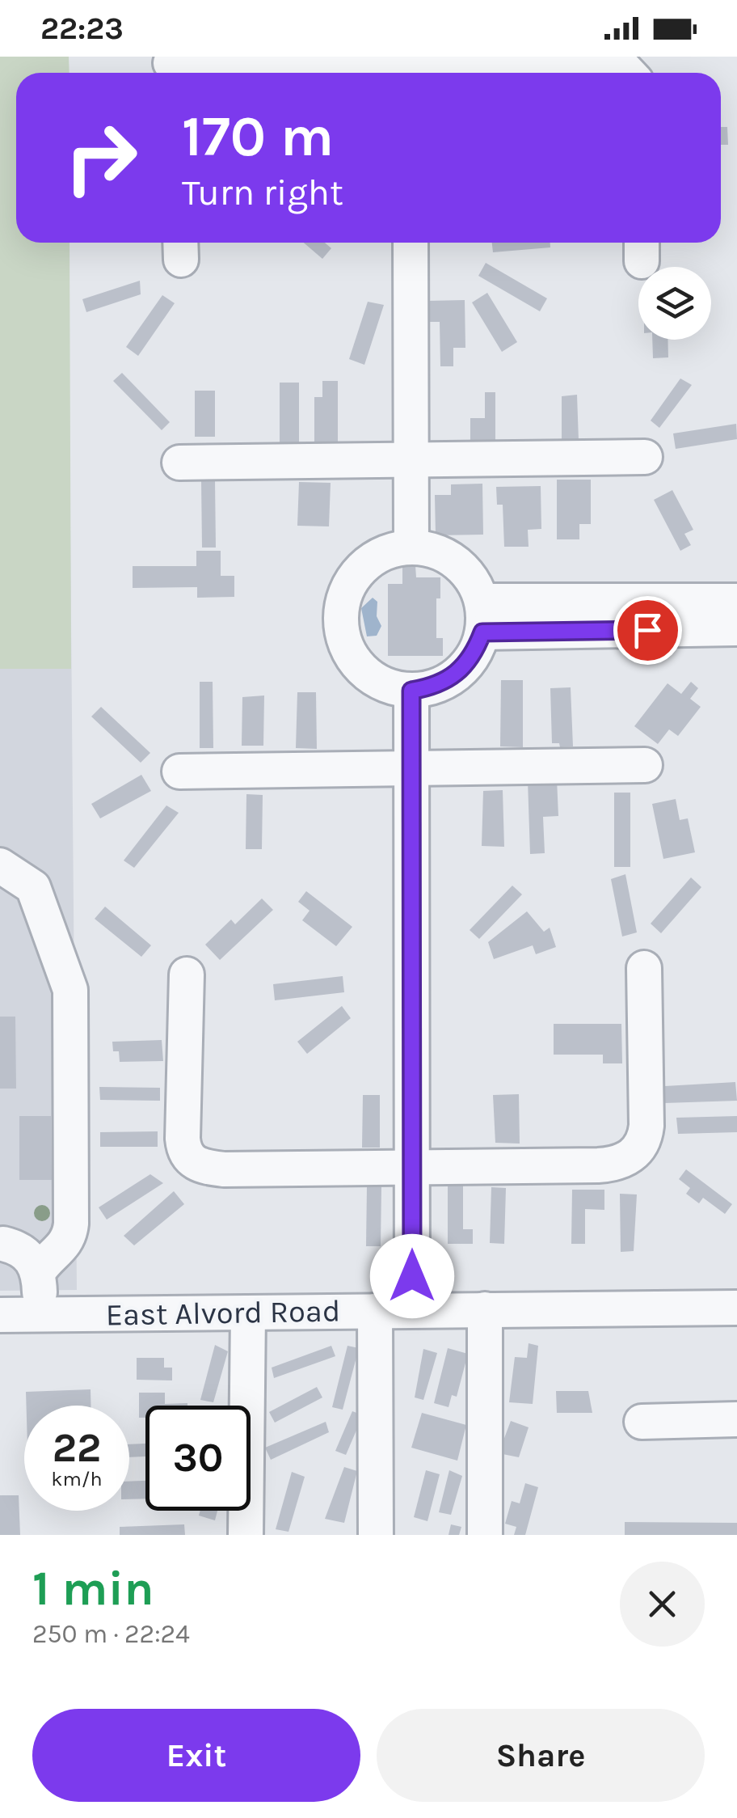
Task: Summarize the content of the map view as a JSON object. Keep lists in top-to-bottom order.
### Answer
{
  "streets": {
    "street": ["East Alvord Road"]
  },
  "page": {
    "status": "22:23",
    "turn": ["170 m", "Turn right"],
    "speed": "22 km/h",
    "limit": "30",
    "heading": ["1 min", "250 m · 22:24"],
    "buttons": ["Exit", "Share"]
  }
}
